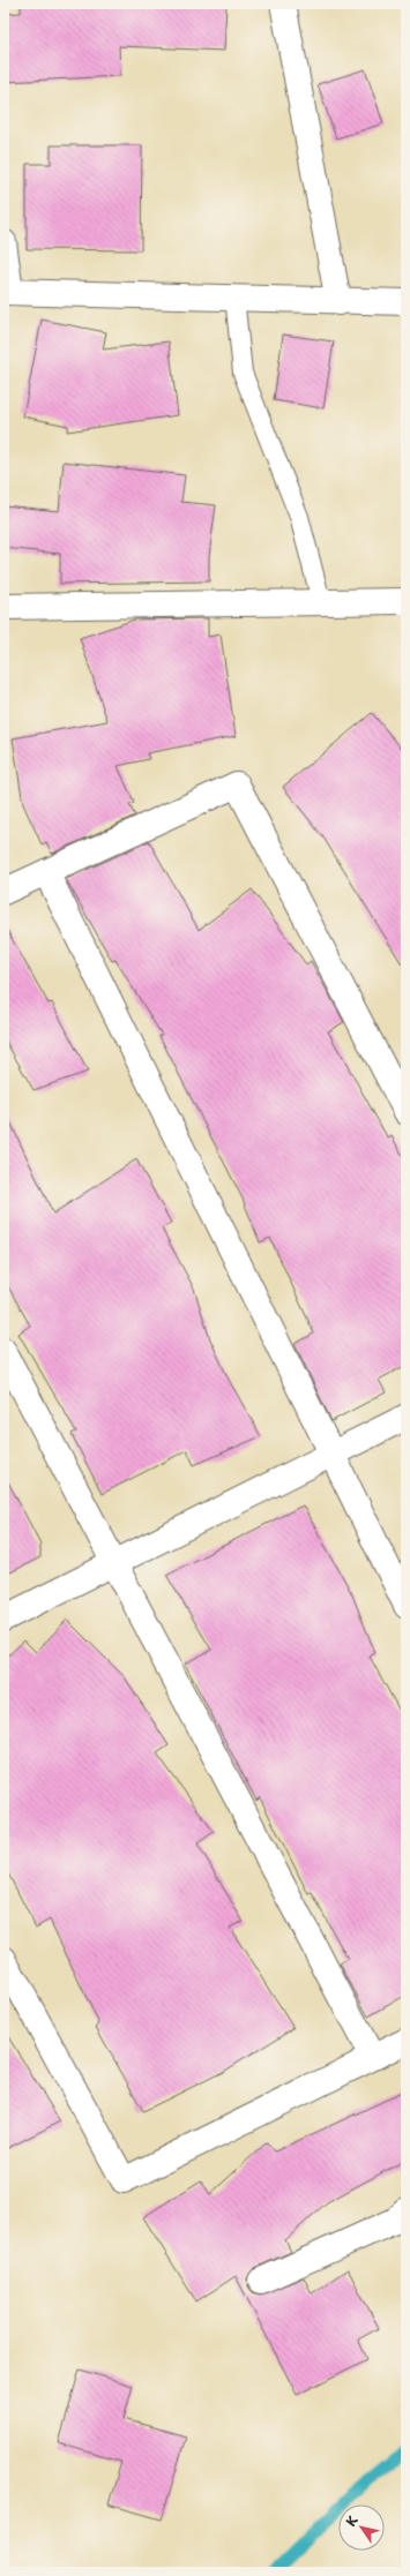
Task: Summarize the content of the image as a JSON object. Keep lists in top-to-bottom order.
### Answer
{
  "north": "top left"
}
